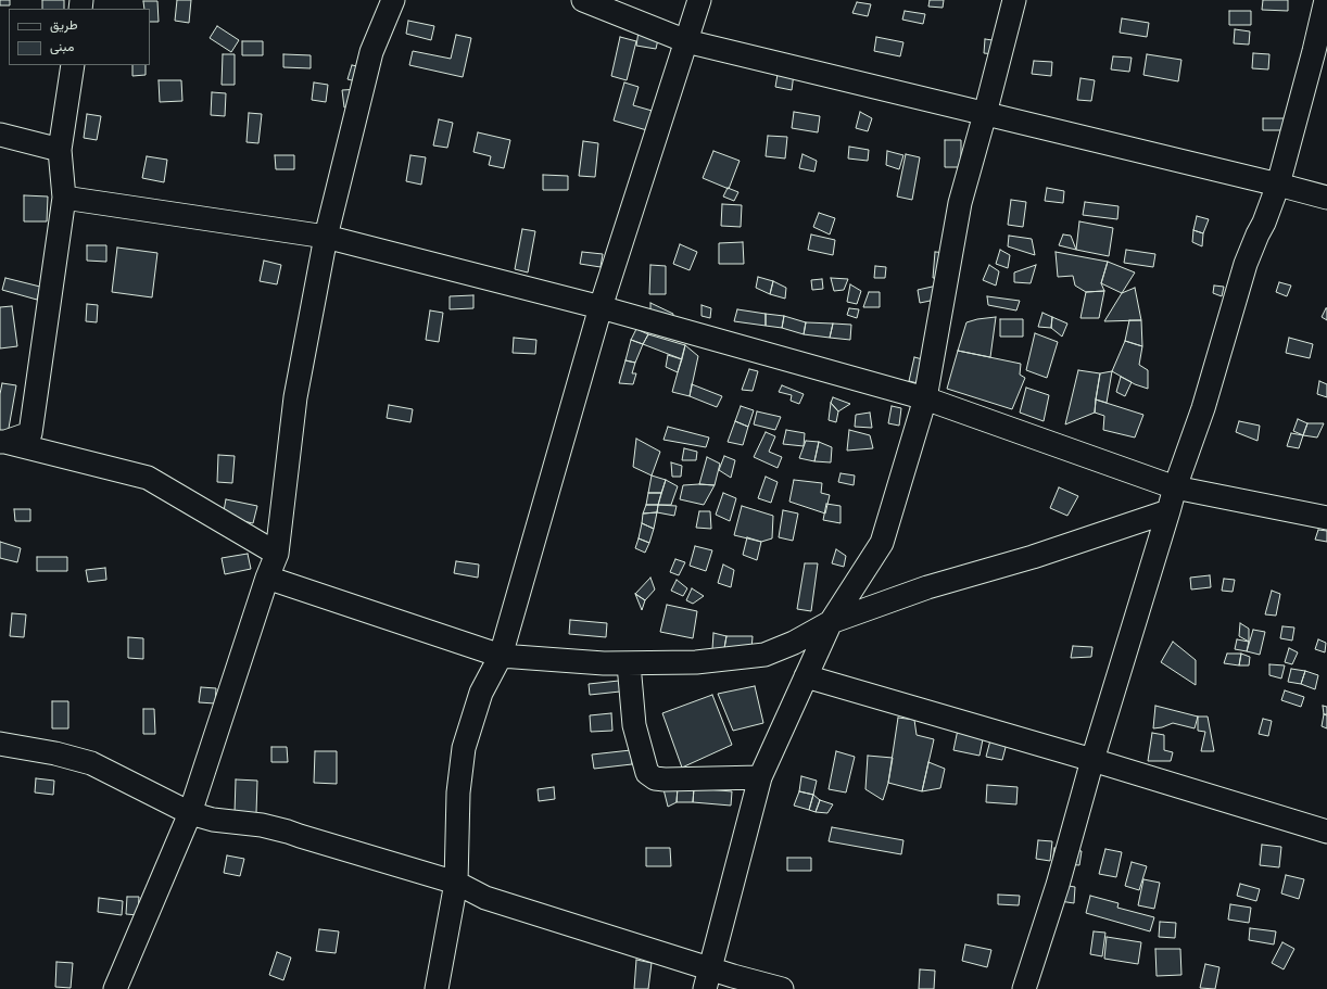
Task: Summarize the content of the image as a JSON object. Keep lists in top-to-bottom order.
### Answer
{
  "legend": ["طريق", "مبنى"]
}
